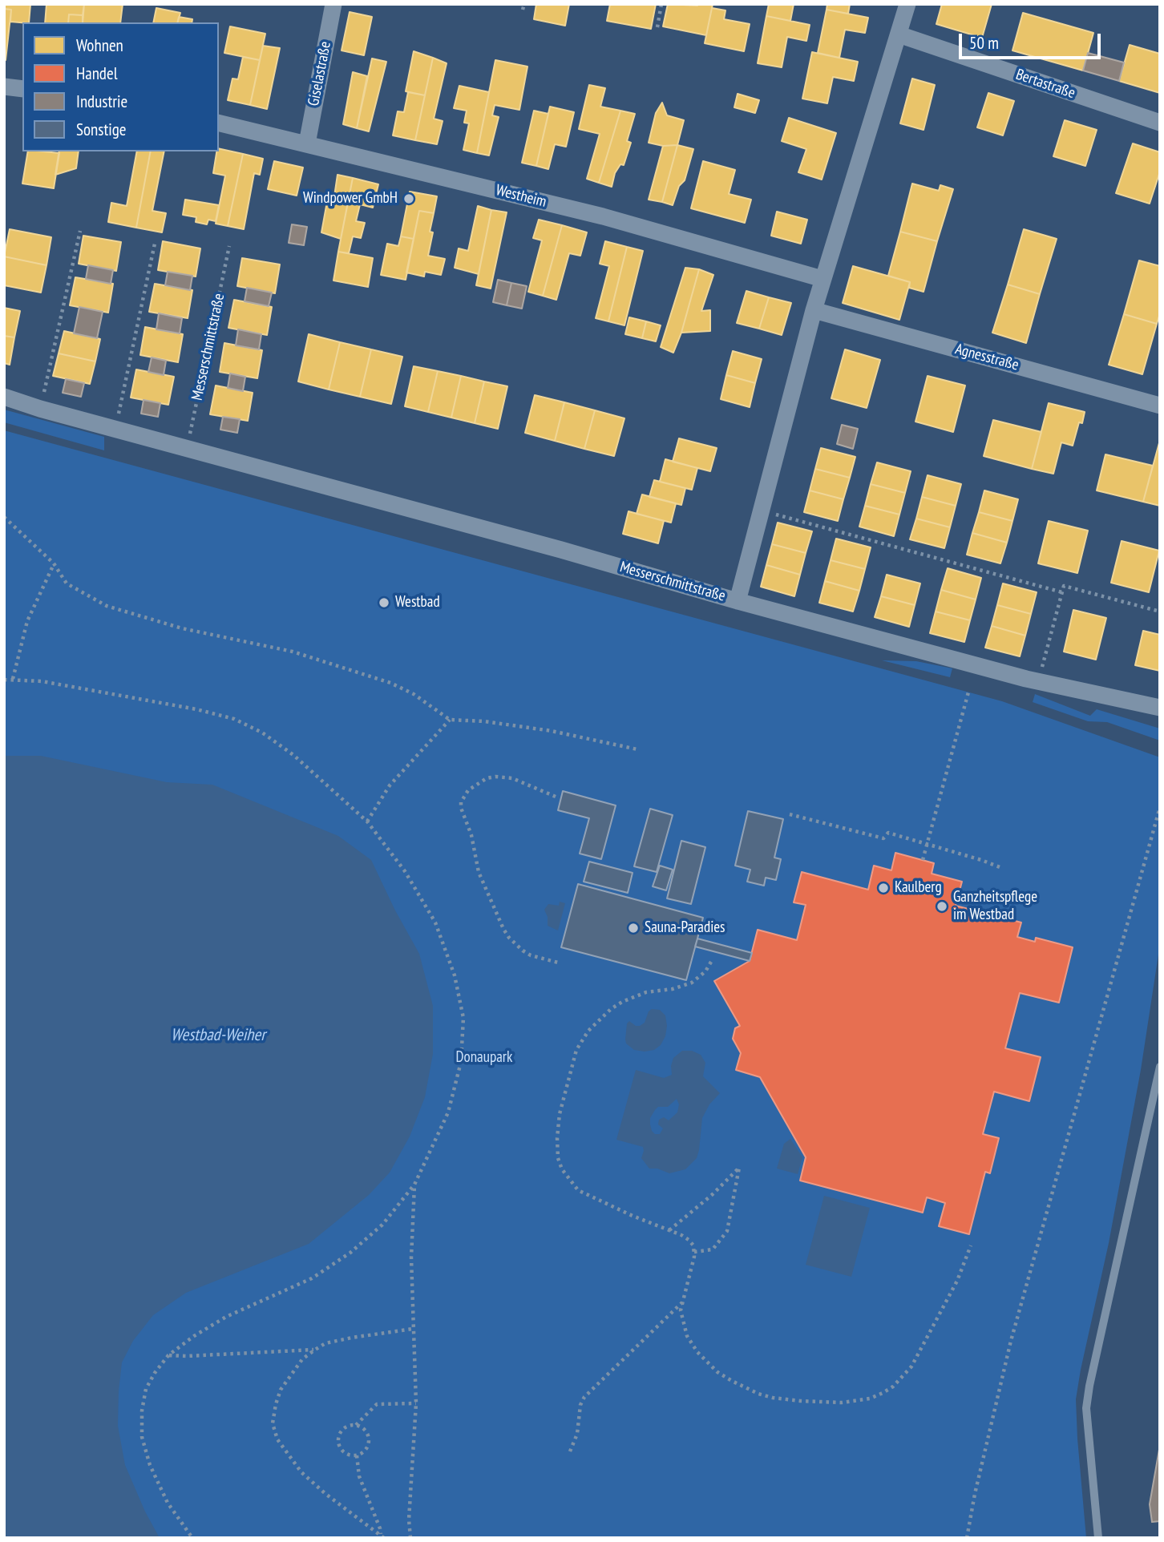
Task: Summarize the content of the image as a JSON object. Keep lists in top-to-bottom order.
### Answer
{
  "streets": {
    "street": [
      "Giselastraße",
      "Bertastraße",
      "Westheim",
      "Messerschmittstraße",
      "Agnesstraße"
    ]
  },
  "crossings": [
    ["Giselastraße", "Westheim"]
  ],
  "water": ["Westbad-Weiher"],
  "parks": ["Donaupark"],
  "places": [
    "Windpower GmbH",
    "Westbad",
    "Kaulberg",
    "Ganzheitspflege im Westbad",
    "Sauna-Paradies"
  ],
  "legend": [
    "Wohnen",
    "Handel",
    "Industrie",
    "Sonstige"
  ],
  "scale_bar": "50 m"
}
